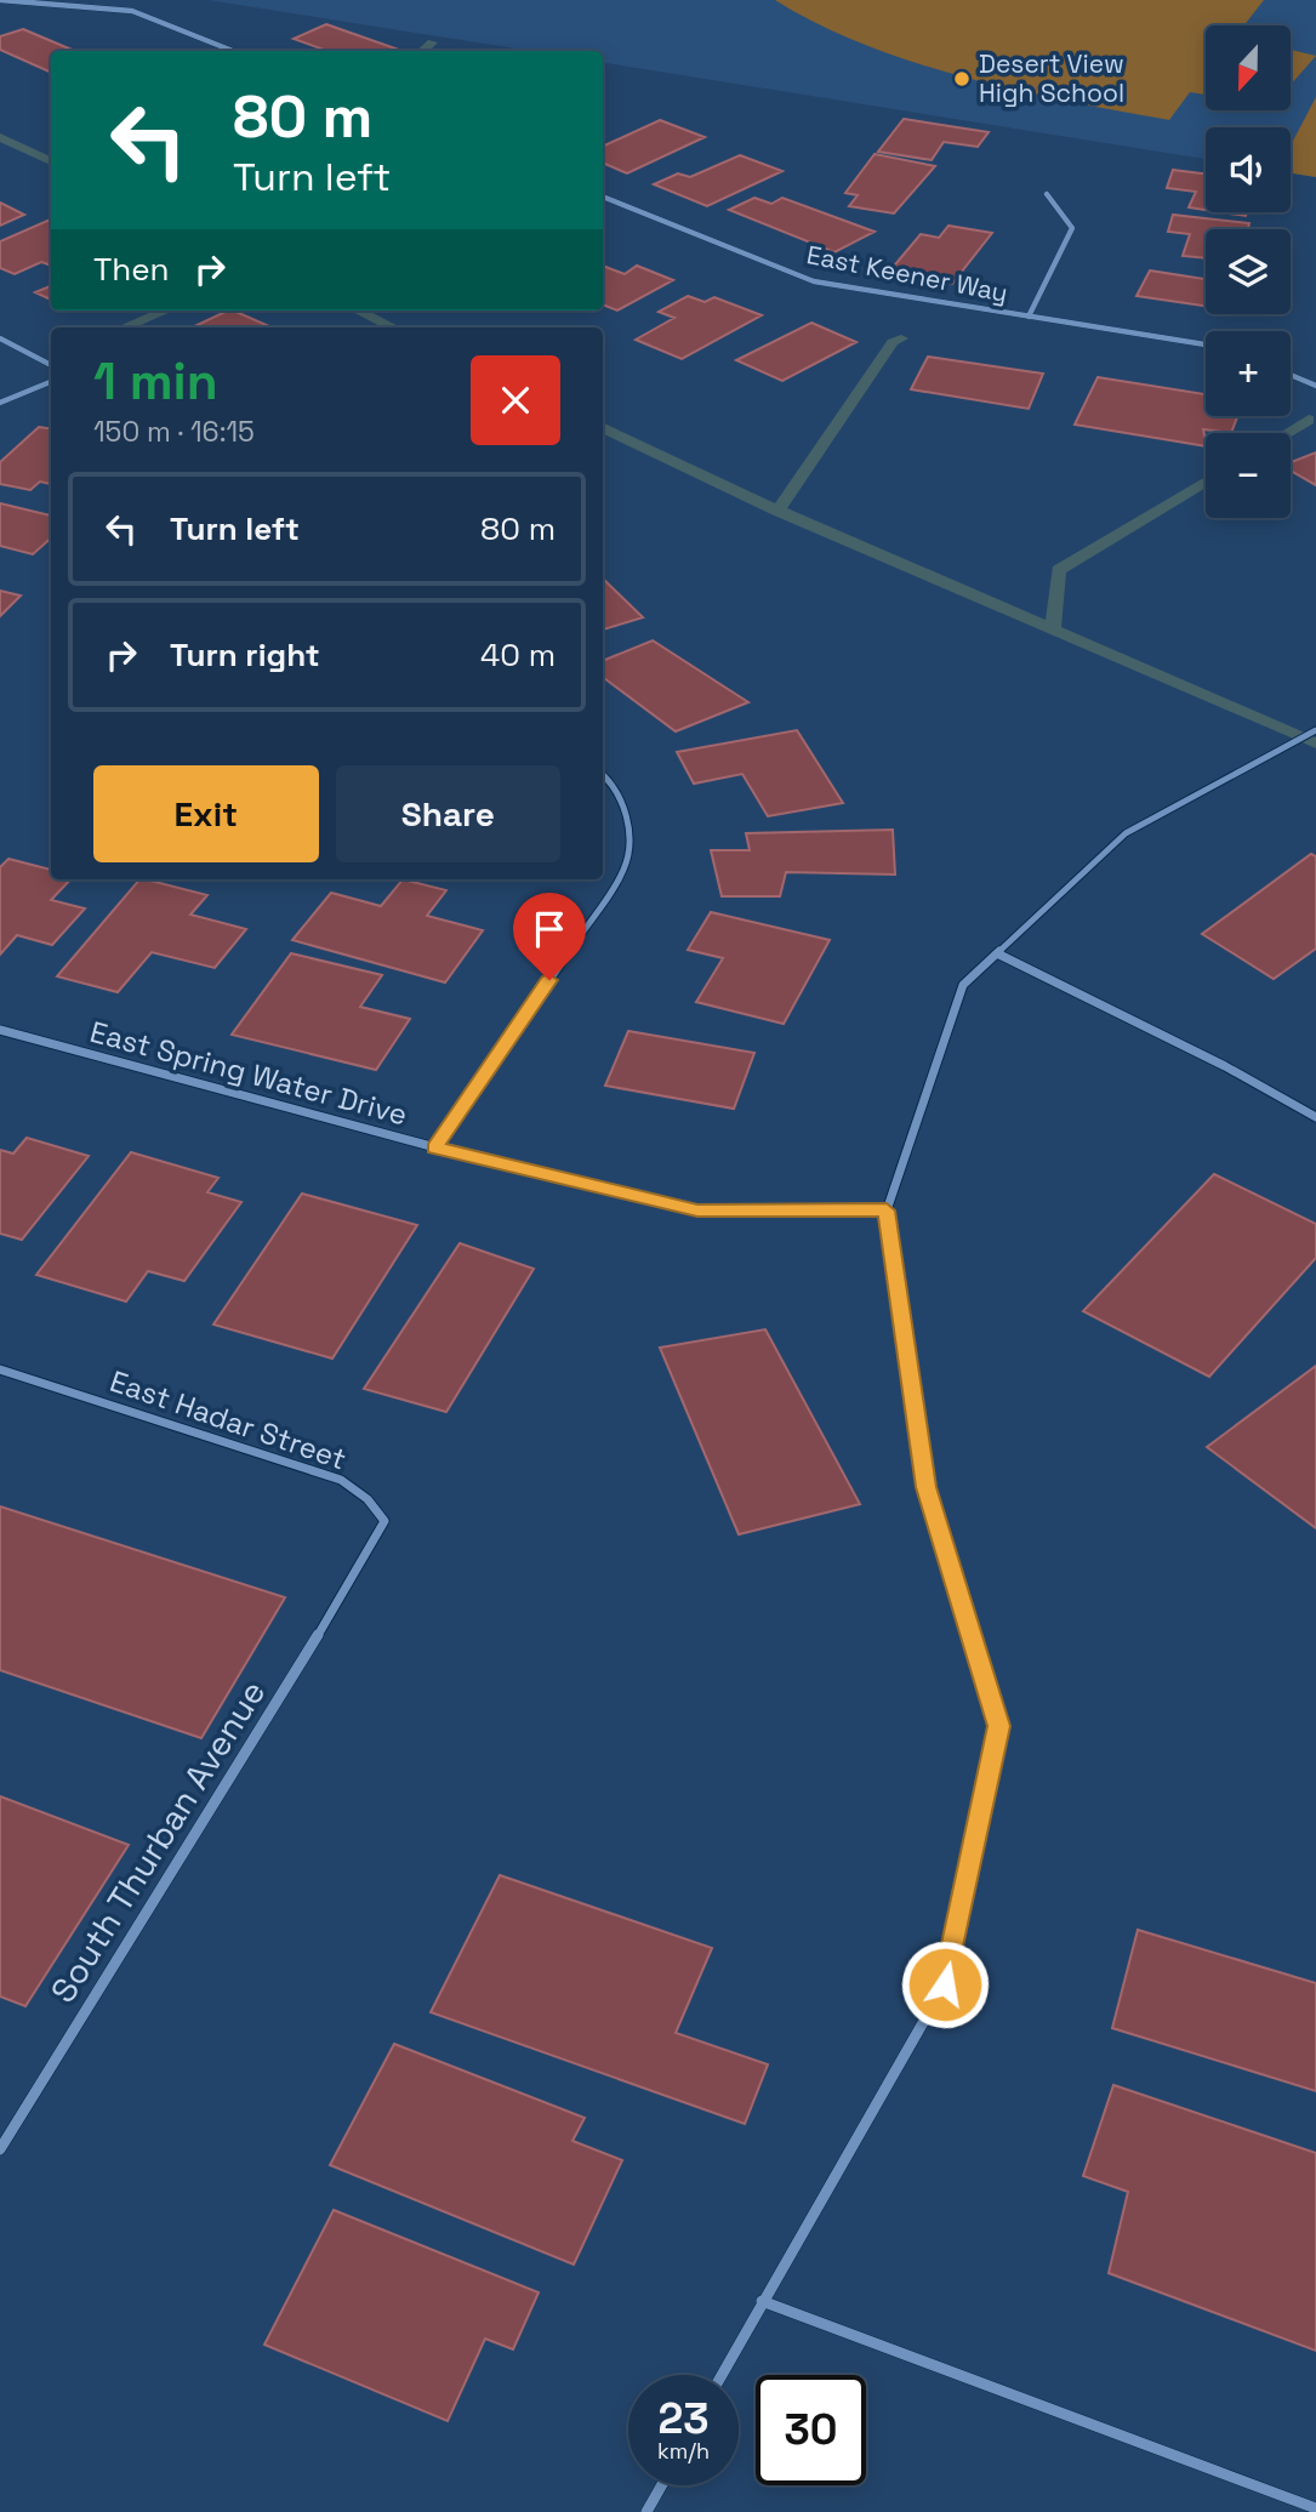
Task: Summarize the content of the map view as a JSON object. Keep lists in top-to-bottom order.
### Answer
{
  "streets": {
    "street": [
      "East Keener Way",
      "East Spring Water Drive",
      "East Hadar Street",
      "South Thurban Avenue"
    ]
  },
  "crossings": [
    ["East Hadar Street", "South Thurban Avenue"]
  ],
  "places": ["Desert View High School"],
  "north": "bottom",
  "page": {
    "map_buttons": ["+", "−"],
    "turn": ["80 m", "Turn left"],
    "then": "Then",
    "heading": ["1 min", "150 m · 16:15"],
    "list": [
      {
        "name": "Turn left",
        "value": "80 m"
      },
      {
        "name": "Turn right",
        "value": "40 m"
      }
    ],
    "buttons": ["Exit", "Share"],
    "speed": "23 km/h",
    "limit": "30"
  }
}
